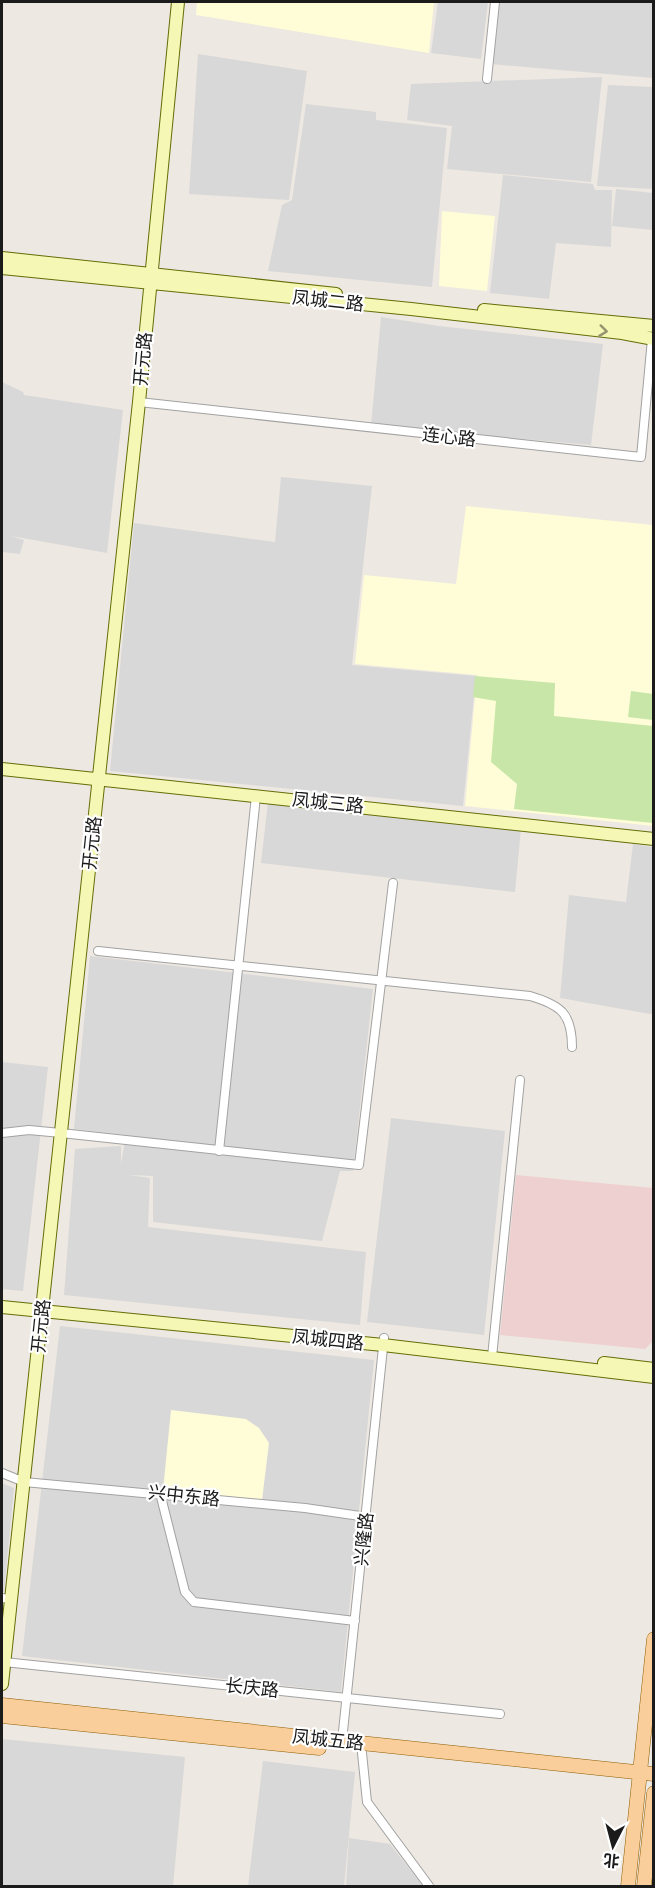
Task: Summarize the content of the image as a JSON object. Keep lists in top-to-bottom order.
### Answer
{
  "streets": {
    "main road": ["凤城五路"],
    "street": [
      "凤城二路",
      "开元路",
      "连心路",
      "凤城三路",
      "凤城四路",
      "兴中东路",
      "兴隆路",
      "长庆路"
    ]
  },
  "crossings": [
    ["凤城二路", "开元路"],
    ["凤城二路", "连心路"],
    ["开元路", "连心路"],
    ["开元路", "凤城三路"],
    ["开元路", "凤城四路"],
    ["开元路", "兴中东路"],
    ["开元路", "长庆路"],
    ["凤城四路", "兴隆路"],
    ["兴中东路", "兴隆路"],
    ["兴隆路", "长庆路"],
    ["兴隆路", "凤城五路"]
  ],
  "north": "bottom"
}
